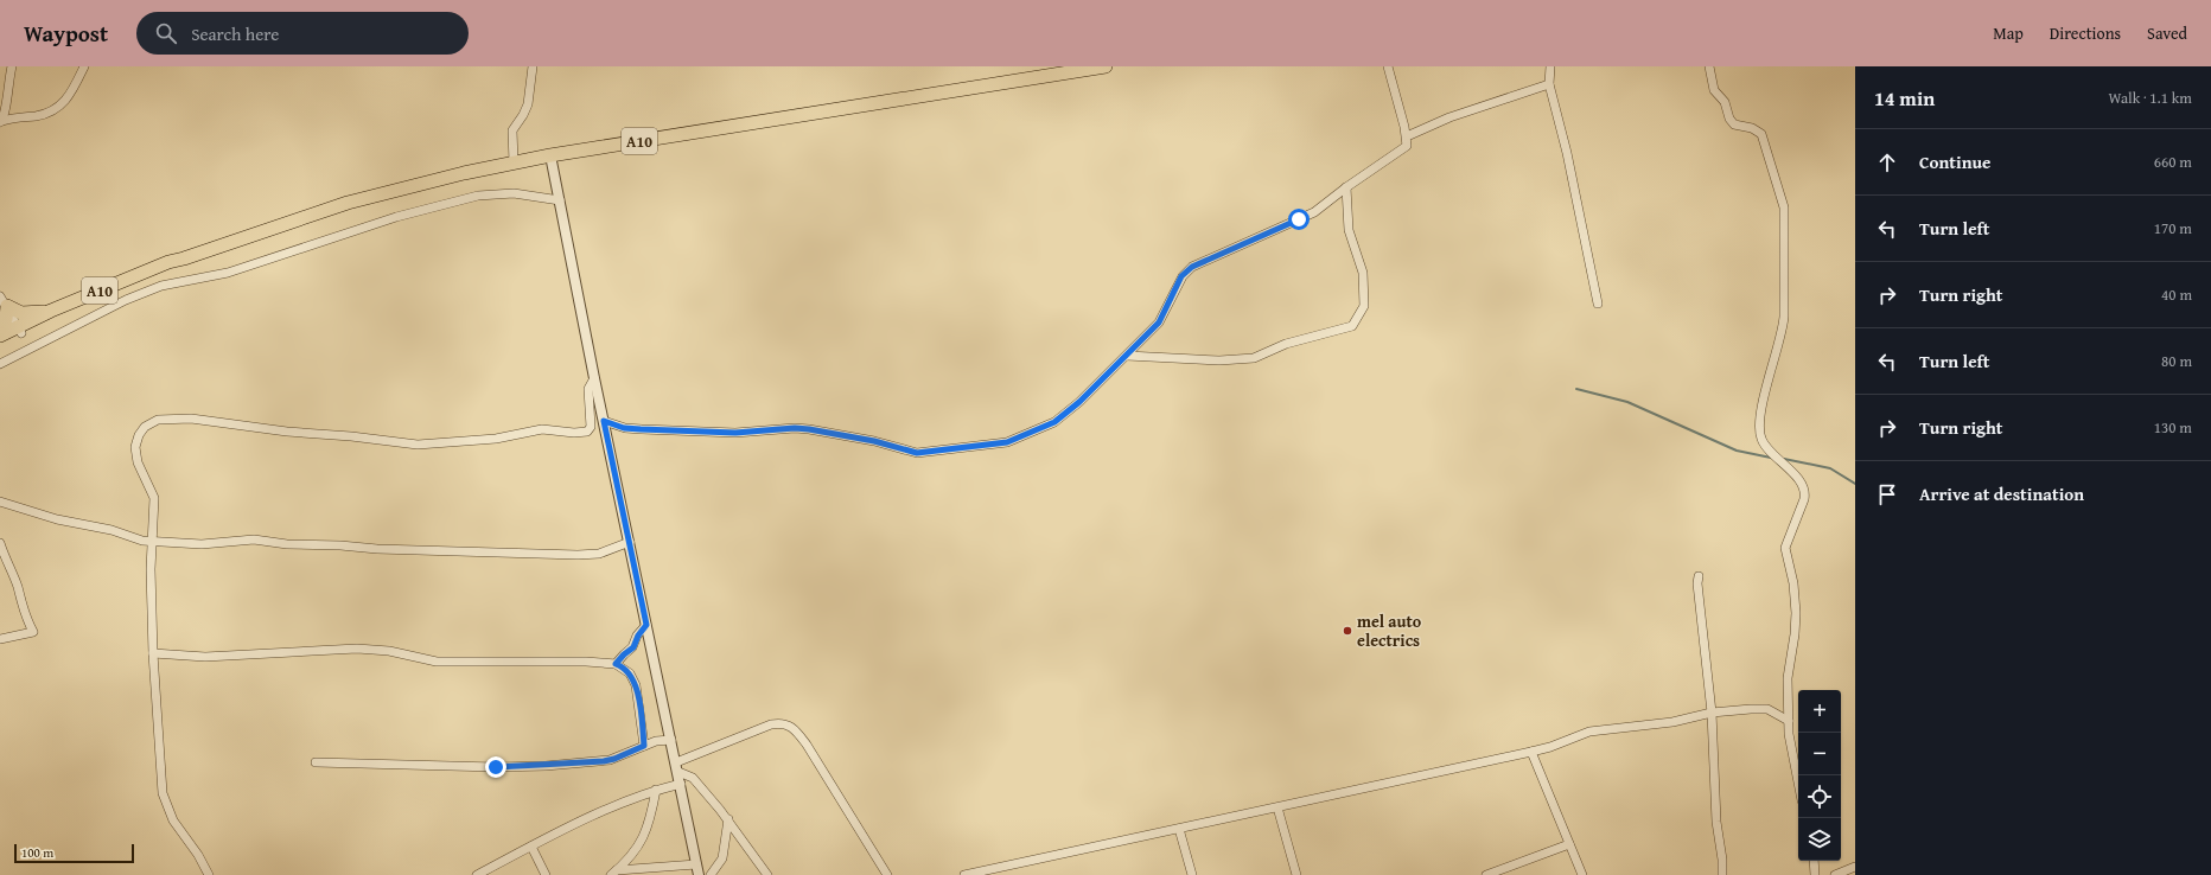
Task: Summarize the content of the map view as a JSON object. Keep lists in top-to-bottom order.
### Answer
{
  "streets": {
    "main road": ["A10"]
  },
  "places": ["mel auto electrics"],
  "scale_bar": "100 m",
  "page": {
    "header": "Waypost",
    "search": "Search here",
    "nav": ["Map", "Directions", "Saved"],
    "heading": ["14 min", "Walk · 1.1 km"],
    "list": [
      ["Continue", "660 m"],
      ["Turn left", "170 m"],
      ["Turn right", "40 m"],
      ["Turn left", "80 m"],
      ["Turn right", "130 m"],
      "Arrive at destination"
    ],
    "map_buttons": ["+", "−"],
    "scale": "100 m"
  }
}
